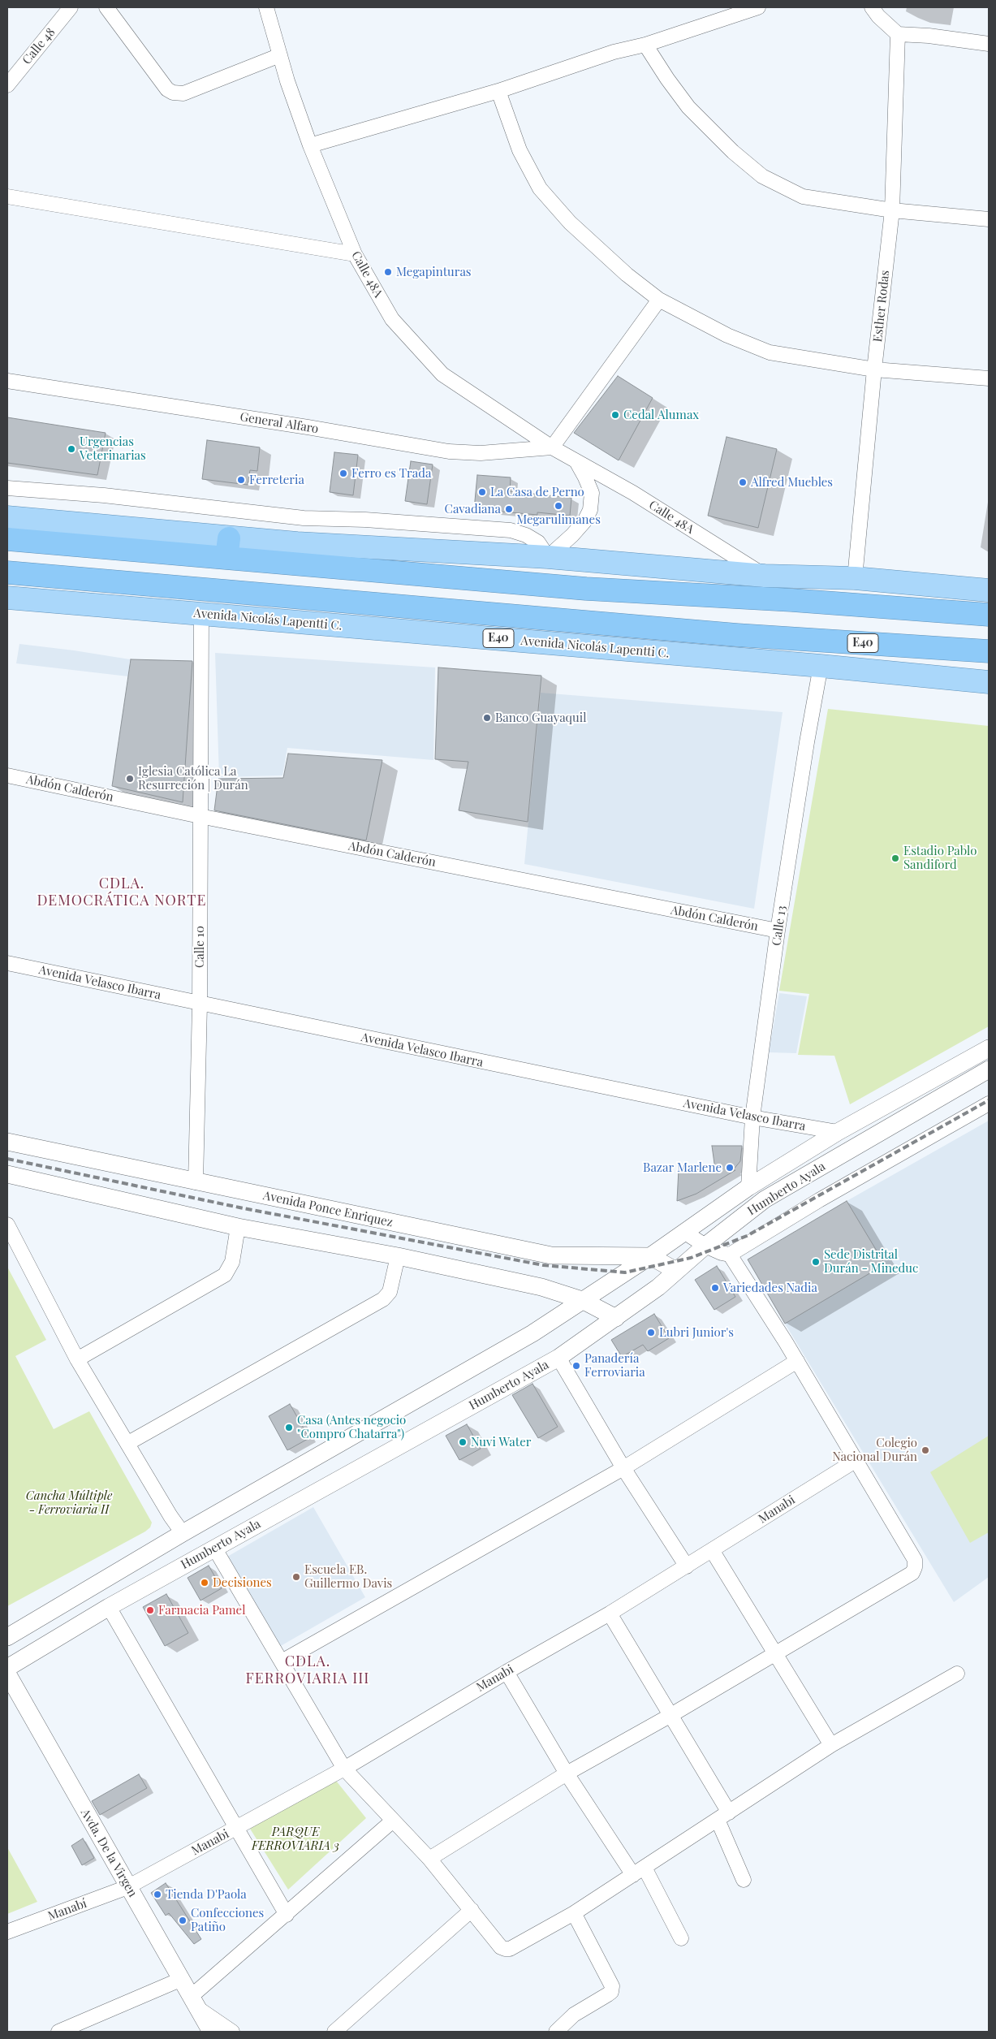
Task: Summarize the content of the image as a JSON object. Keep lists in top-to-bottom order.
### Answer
{
  "streets": {
    "highway": ["Avenida Nicolás Lapentti C.", "E40"],
    "street": [
      "Calle 48",
      "Calle 48A",
      "Esther Rodas",
      "General Alfaro",
      "Abdón Calderón",
      "Calle 13",
      "Calle 10",
      "Avenida Velasco Ibarra",
      "Humberto Ayala",
      "Avenida Ponce Enriquez",
      "Manabi",
      "Avda. De la Virgen",
      "Manabí"
    ]
  },
  "crossings": [
    ["Calle 48A", "General Alfaro"],
    ["Avenida Nicolás Lapentti C.", "Calle 13"],
    ["Avenida Nicolás Lapentti C.", "Calle 10"],
    ["Abdón Calderón", "Calle 13"],
    ["Abdón Calderón", "Calle 10"],
    ["Calle 13", "Avenida Velasco Ibarra"],
    ["Calle 13", "Humberto Ayala"],
    ["Calle 10", "Avenida Velasco Ibarra"],
    ["Calle 10", "Avenida Ponce Enriquez"],
    ["Avenida Velasco Ibarra", "Humberto Ayala"],
    ["Humberto Ayala", "Avenida Ponce Enriquez"],
    ["Manabi", "Avda. De la Virgen"],
    ["Manabi", "Manabí"],
    ["Avda. De la Virgen", "Manabí"]
  ],
  "districts": ["CDLA. DEMOCRÁTICA NORTE", "CDLA. FERROVIARIA III"],
  "parks": ["Cancha Múltiple - Ferroviaria II", "PARQUE FERROVIARIA 3"],
  "places": [
    "Megapinturas",
    "Cedal Alumax",
    "Urgencias Veterinarias",
    "Ferro es Trada",
    "Ferreteria",
    "Alfred Muebles",
    "La Casa de Perno",
    "Megarulimanes",
    "Cavadiana",
    "Banco Guayaquil",
    "Iglesia Católica La Resurreción | Durán",
    "Estadio Pablo Sandiford",
    "Bazar Marlene",
    "Sede Distrital Durán - Mineduc",
    "Variedades Nadia",
    "Lubri Junior's",
    "Panadería Ferroviaria",
    "Casa (Antes negocio \"Compro Chatarra\")",
    "Nuvi Water",
    "Colegio Nacional Durán",
    "Escuela EB. Guillermo Davis",
    "Decisiones",
    "Farmacia Pamel",
    "Tienda D'Paola",
    "Confecciones Patiño"
  ]
}
